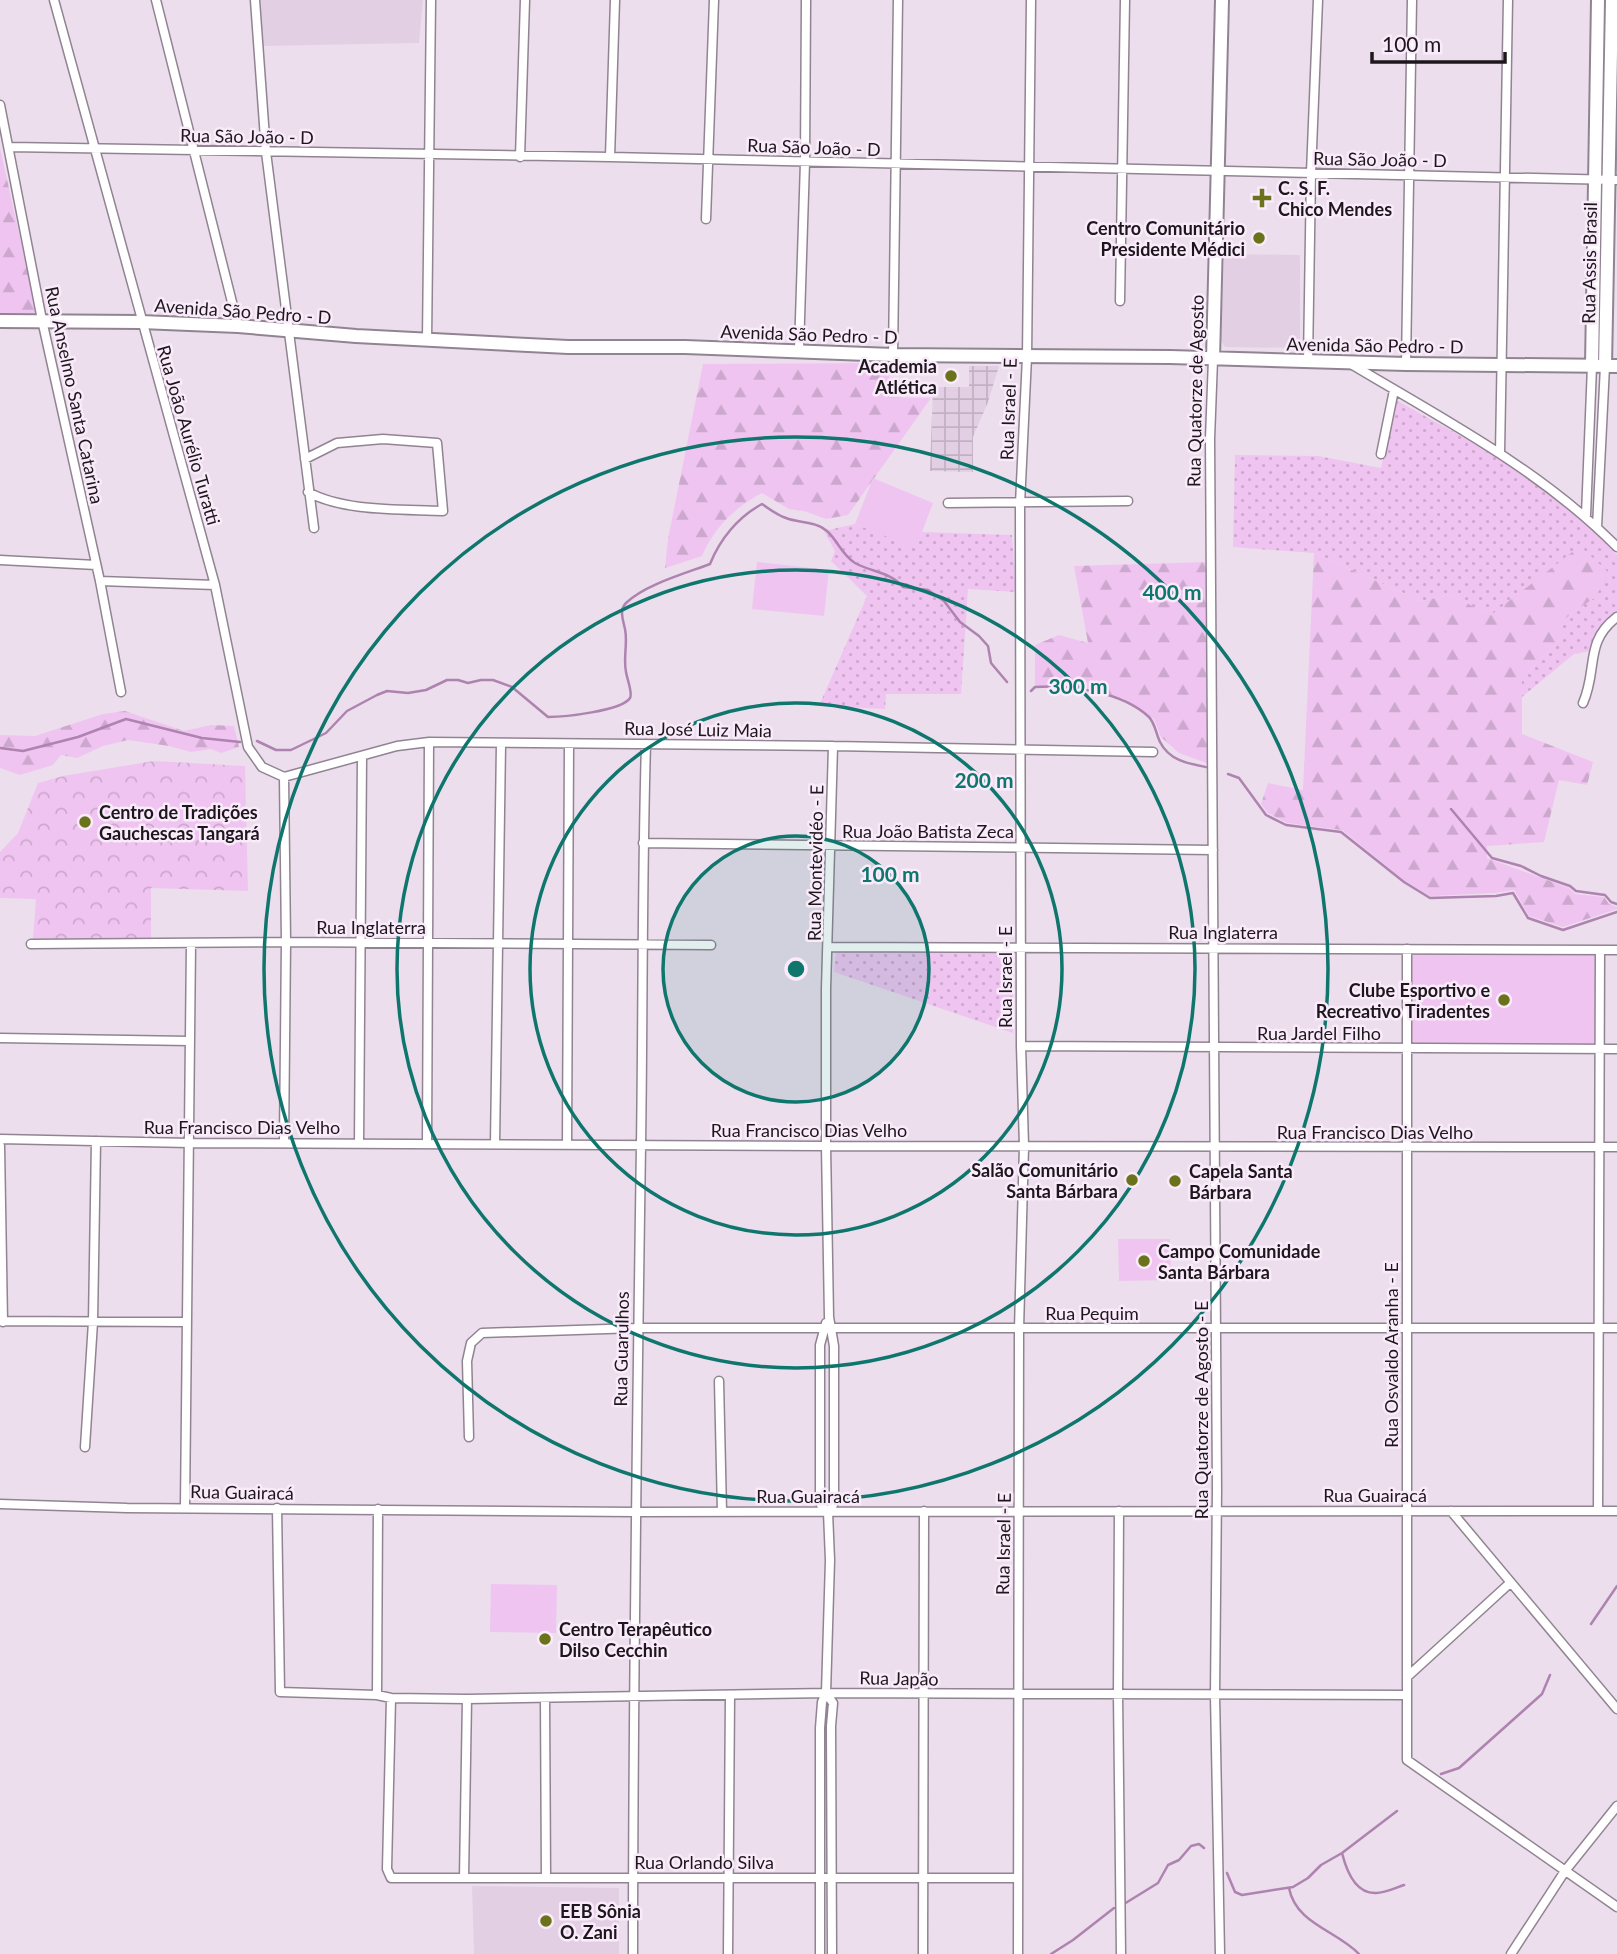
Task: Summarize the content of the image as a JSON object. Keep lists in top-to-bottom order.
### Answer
{
  "streets": {
    "street": [
      "Rua São João - D",
      "Rua Assis Brasil",
      "Avenida São Pedro - D",
      "Rua Quatorze de Agosto",
      "Rua Anselmo Santa Catarina",
      "Rua Israel - E",
      "Rua João Aurélio Turatti",
      "Rua José Luiz Maia",
      "Rua João Batista Zeca",
      "Rua Montevidéo - E",
      "Rua Inglaterra",
      "Rua Jardel Filho",
      "Rua Francisco Dias Velho",
      "Rua Pequim",
      "Rua Guarulhos",
      "Rua Osvaldo Aranha - E",
      "Rua Quatorze de Agosto - E",
      "Rua Guairacá",
      "Rua Japão",
      "Rua Orlando Silva"
    ]
  },
  "crossings": [
    ["Rua São João - D", "Rua Assis Brasil"],
    ["Rua São João - D", "Rua Quatorze de Agosto"],
    ["Rua São João - D", "Rua Anselmo Santa Catarina"],
    ["Rua São João - D", "Rua Israel - E"],
    ["Rua São João - D", "Rua João Aurélio Turatti"],
    ["Rua Assis Brasil", "Avenida São Pedro - D"],
    ["Avenida São Pedro - D", "Rua Quatorze de Agosto"],
    ["Avenida São Pedro - D", "Rua Anselmo Santa Catarina"],
    ["Avenida São Pedro - D", "Rua Israel - E"],
    ["Avenida São Pedro - D", "Rua João Aurélio Turatti"],
    ["Rua Quatorze de Agosto", "Rua Quatorze de Agosto - E"],
    ["Rua Israel - E", "Rua José Luiz Maia"],
    ["Rua Israel - E", "Rua João Batista Zeca"],
    ["Rua Israel - E", "Rua Inglaterra"],
    ["Rua Israel - E", "Rua Jardel Filho"],
    ["Rua Israel - E", "Rua Francisco Dias Velho"],
    ["Rua Israel - E", "Rua Pequim"],
    ["Rua Israel - E", "Rua Guairacá"],
    ["Rua Israel - E", "Rua Japão"],
    ["Rua Israel - E", "Rua Orlando Silva"],
    ["Rua João Aurélio Turatti", "Rua José Luiz Maia"],
    ["Rua José Luiz Maia", "Rua Montevidéo - E"],
    ["Rua José Luiz Maia", "Rua Guarulhos"],
    ["Rua João Batista Zeca", "Rua Montevidéo - E"],
    ["Rua João Batista Zeca", "Rua Guarulhos"],
    ["Rua João Batista Zeca", "Rua Quatorze de Agosto - E"],
    ["Rua Montevidéo - E", "Rua Inglaterra"],
    ["Rua Montevidéo - E", "Rua Francisco Dias Velho"],
    ["Rua Montevidéo - E", "Rua Pequim"],
    ["Rua Montevidéo - E", "Rua Guairacá"],
    ["Rua Montevidéo - E", "Rua Japão"],
    ["Rua Montevidéo - E", "Rua Orlando Silva"],
    ["Rua Inglaterra", "Rua Guarulhos"],
    ["Rua Inglaterra", "Rua Osvaldo Aranha - E"],
    ["Rua Inglaterra", "Rua Quatorze de Agosto - E"],
    ["Rua Jardel Filho", "Rua Osvaldo Aranha - E"],
    ["Rua Jardel Filho", "Rua Quatorze de Agosto - E"],
    ["Rua Francisco Dias Velho", "Rua Guarulhos"],
    ["Rua Francisco Dias Velho", "Rua Osvaldo Aranha - E"],
    ["Rua Francisco Dias Velho", "Rua Quatorze de Agosto - E"],
    ["Rua Pequim", "Rua Guarulhos"],
    ["Rua Pequim", "Rua Osvaldo Aranha - E"],
    ["Rua Pequim", "Rua Quatorze de Agosto - E"],
    ["Rua Guarulhos", "Rua Guairacá"],
    ["Rua Guarulhos", "Rua Japão"],
    ["Rua Guarulhos", "Rua Orlando Silva"],
    ["Rua Osvaldo Aranha - E", "Rua Guairacá"],
    ["Rua Osvaldo Aranha - E", "Rua Japão"],
    ["Rua Quatorze de Agosto - E", "Rua Guairacá"],
    ["Rua Quatorze de Agosto - E", "Rua Japão"],
    ["Rua Japão", "Rua Orlando Silva"]
  ],
  "places": {
    "health": ["C. S. F. Chico Mendes"],
    "other": [
      "Centro Comunitário Presidente Médici",
      "Academia Atlética",
      "Centro de Tradições Gauchescas Tangará",
      "Clube Esportivo e Recreativo Tiradentes",
      "Salão Comunitário Santa Bárbara",
      "Capela Santa Bárbara",
      "Campo Comunidade Santa Bárbara",
      "Centro Terapêutico Dilso Cecchin",
      "EEB Sônia O. Zani"
    ]
  },
  "scale_bar": "100 m",
  "rings": [
    "400 m",
    "300 m",
    "200 m",
    "100 m"
  ]
}
